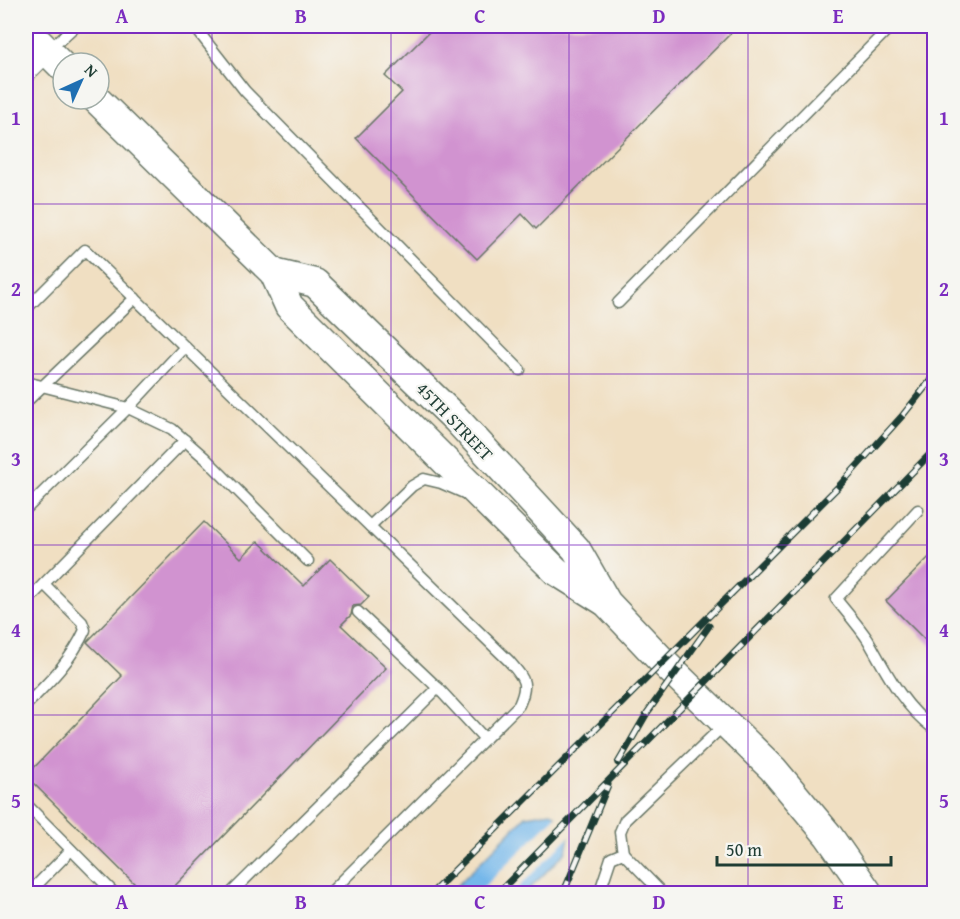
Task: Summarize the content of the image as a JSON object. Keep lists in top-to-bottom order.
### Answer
{
  "streets": {
    "main road": ["45TH STREET"]
  },
  "scale_bar": "50 m",
  "north": "top right",
  "grid": {
    "columns": [
      "A",
      "B",
      "C",
      "D",
      "E"
    ],
    "rows": [
      "1",
      "2",
      "3",
      "4",
      "5"
    ]
  }
}
